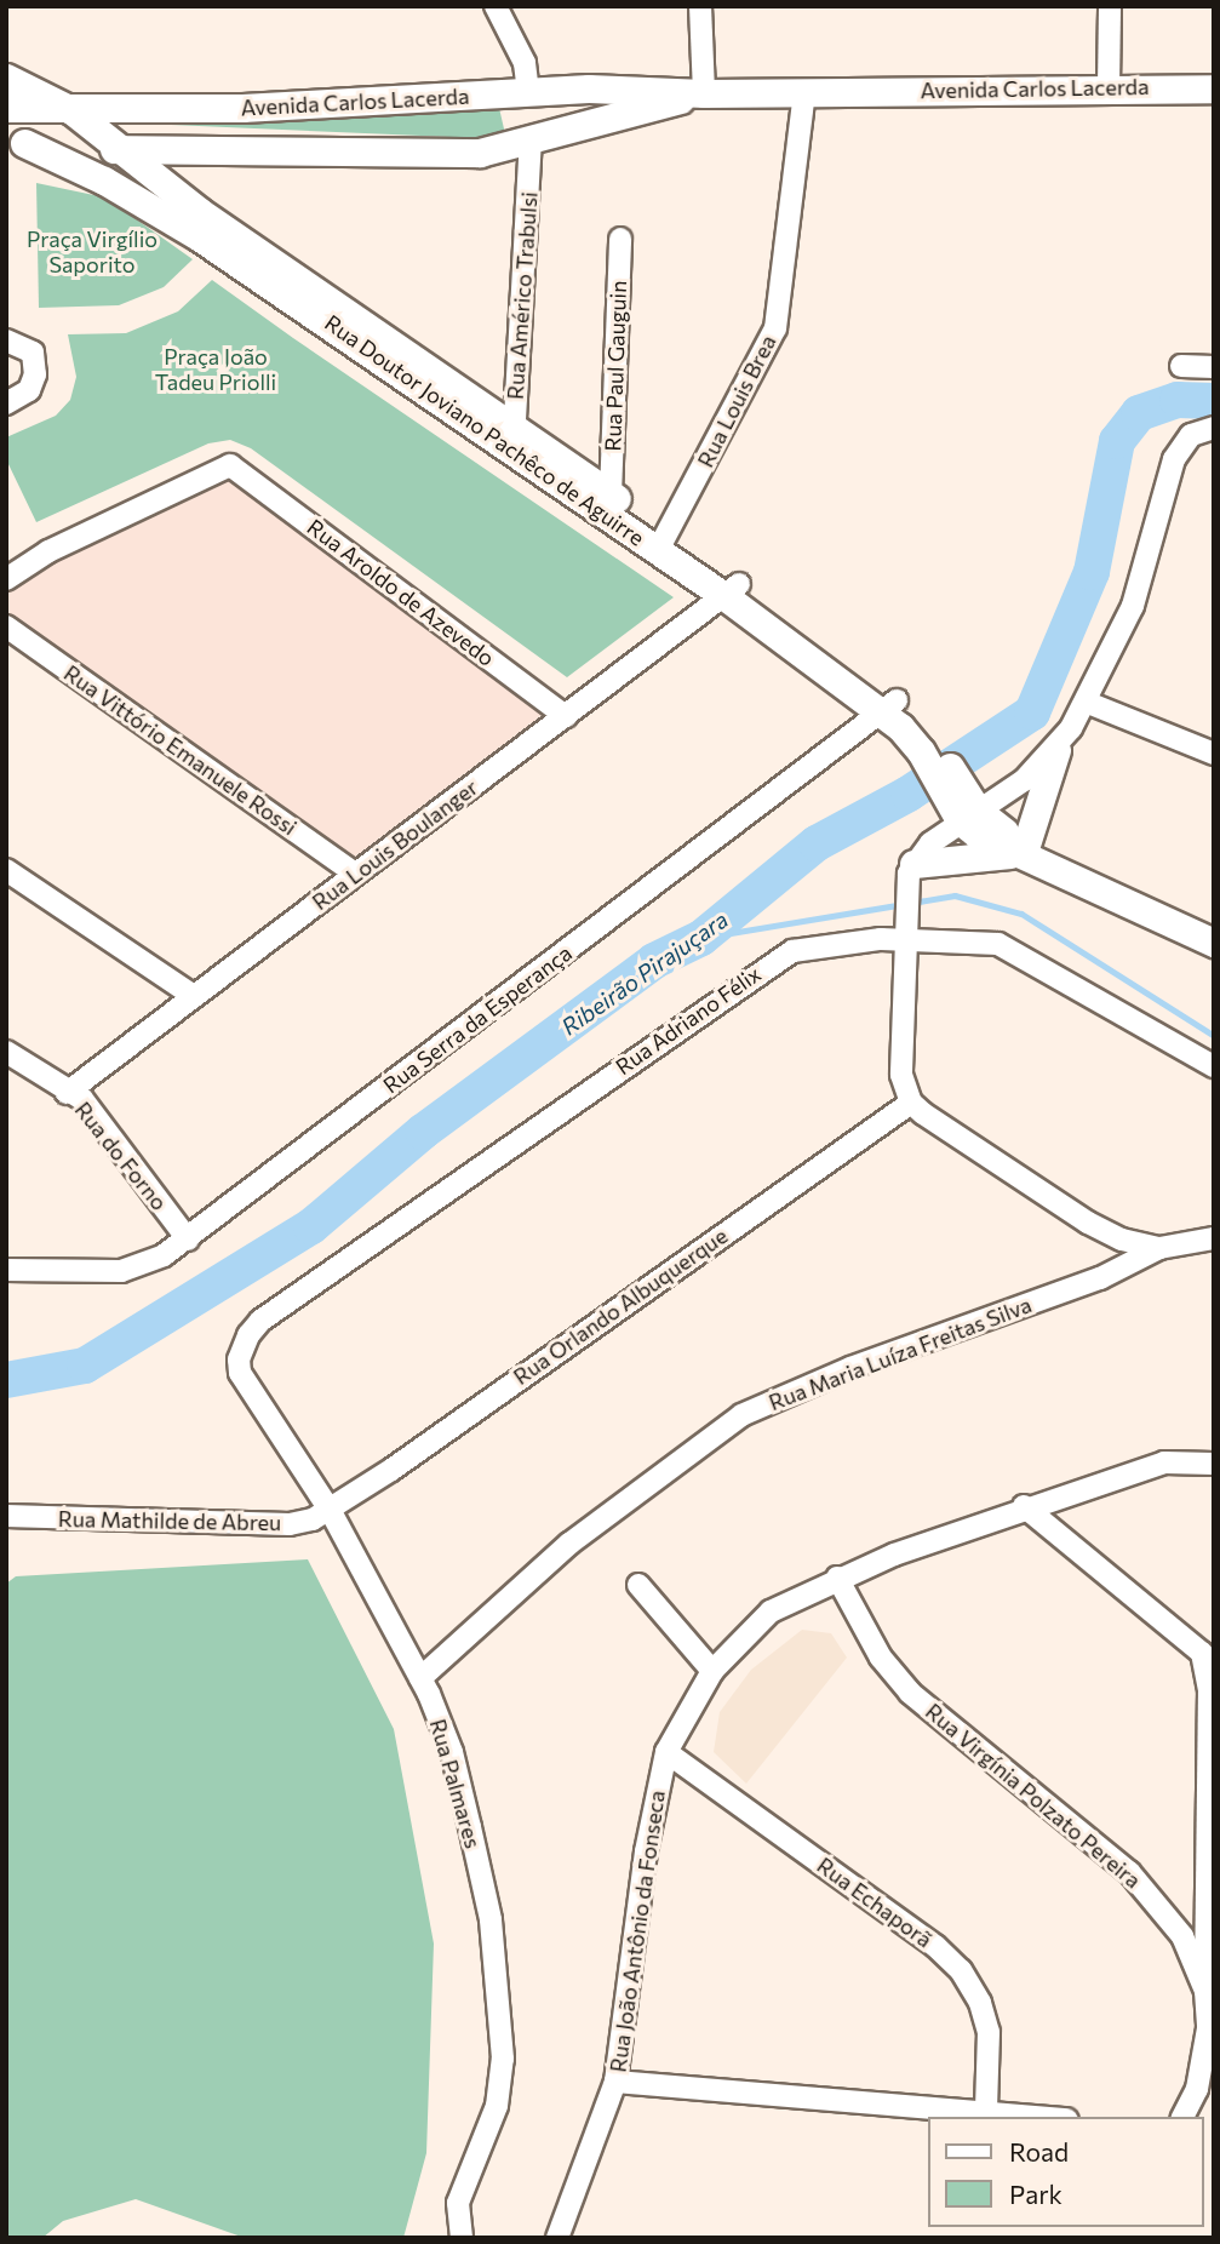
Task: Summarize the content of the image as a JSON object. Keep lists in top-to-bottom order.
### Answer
{
  "streets": {
    "main road": ["Avenida Carlos Lacerda", "Rua Doutor Joviano Pachêco de Aguirre"],
    "street": [
      "Rua Américo Trabulsi",
      "Rua Paul Gauguin",
      "Rua Louis Brea",
      "Rua Aroldo de Azevedo",
      "Rua Vittório Emanuele Rossi",
      "Rua Louis Boulanger",
      "Rua Serra da Esperança",
      "Rua Adriano Félix",
      "Rua do Forno",
      "Rua Orlando Albuquerque",
      "Rua Maria Luíza Freitas Silva",
      "Rua Mathilde de Abreu",
      "Rua Palmares",
      "Rua Virgínia Polzato Pereira",
      "Rua Echaporã",
      "Rua João Antônio da Fonseca"
    ]
  },
  "crossings": [
    ["Avenida Carlos Lacerda", "Rua Américo Trabulsi"],
    ["Avenida Carlos Lacerda", "Rua Louis Brea"],
    ["Avenida Carlos Lacerda", "Rua Doutor Joviano Pachêco de Aguirre"],
    ["Rua Américo Trabulsi", "Rua Doutor Joviano Pachêco de Aguirre"],
    ["Rua Paul Gauguin", "Rua Doutor Joviano Pachêco de Aguirre"],
    ["Rua Louis Brea", "Rua Doutor Joviano Pachêco de Aguirre"],
    ["Rua Doutor Joviano Pachêco de Aguirre", "Rua Louis Boulanger"],
    ["Rua Doutor Joviano Pachêco de Aguirre", "Rua Serra da Esperança"],
    ["Rua Aroldo de Azevedo", "Rua Louis Boulanger"],
    ["Rua Vittório Emanuele Rossi", "Rua Louis Boulanger"],
    ["Rua Louis Boulanger", "Rua do Forno"],
    ["Rua Serra da Esperança", "Rua do Forno"],
    ["Rua Adriano Félix", "Rua Palmares"],
    ["Rua Orlando Albuquerque", "Rua Mathilde de Abreu"],
    ["Rua Orlando Albuquerque", "Rua Palmares"],
    ["Rua Maria Luíza Freitas Silva", "Rua Palmares"],
    ["Rua Mathilde de Abreu", "Rua Palmares"],
    ["Rua Virgínia Polzato Pereira", "Rua João Antônio da Fonseca"],
    ["Rua Echaporã", "Rua João Antônio da Fonseca"]
  ],
  "water": ["Ribeirão Pirajuçara"],
  "parks": ["Praça Virgílio Saporito", "Praça João Tadeu Priolli"],
  "legend": ["Road", "Park"]
}
